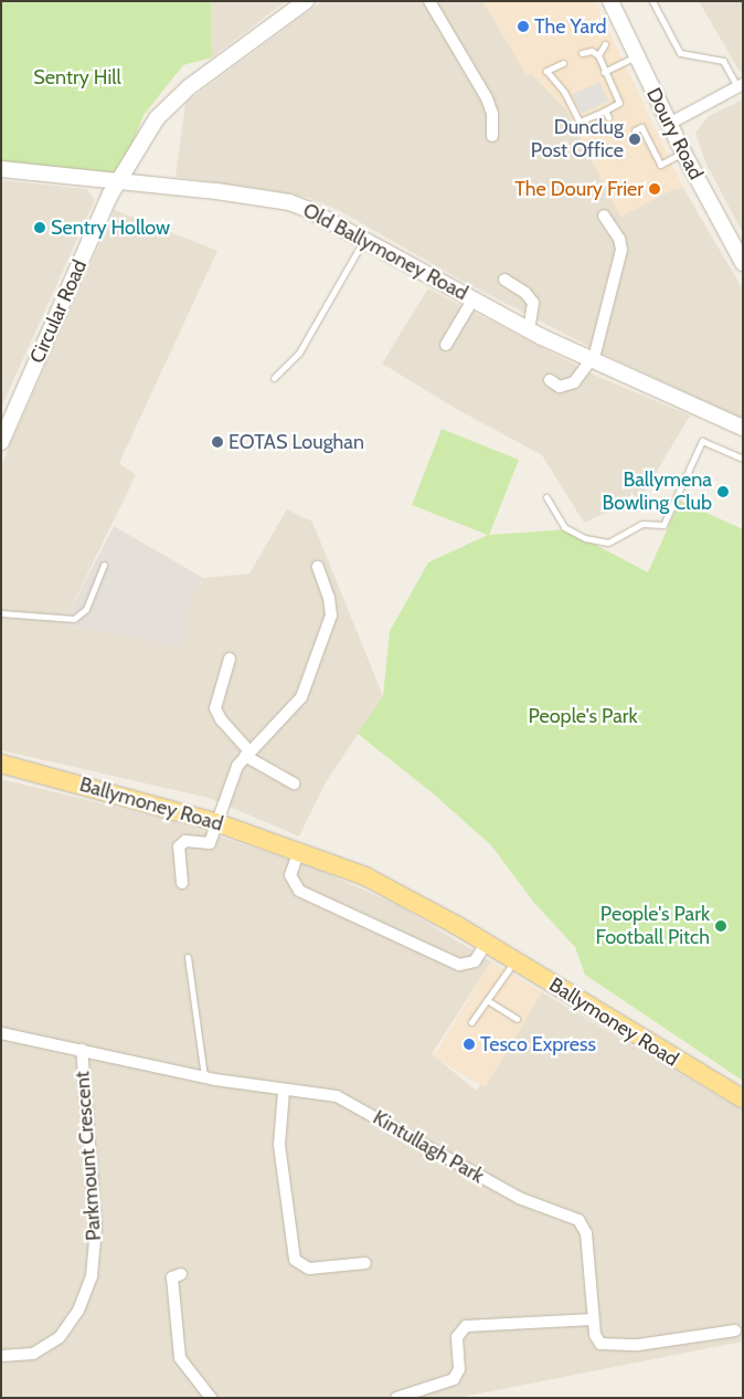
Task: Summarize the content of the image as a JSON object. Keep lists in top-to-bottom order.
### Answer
{
  "streets": {
    "main road": ["Ballymoney Road"],
    "street": [
      "Doury Road",
      "Old Ballymoney Road",
      "Circular Road",
      "Kintullagh Park",
      "Parkmount Crescent"
    ]
  },
  "crossings": [
    ["Old Ballymoney Road", "Circular Road"],
    ["Kintullagh Park", "Parkmount Crescent"]
  ],
  "parks": ["Sentry Hill", "People's Park"],
  "places": [
    "The Yard",
    "Dunclug Post Office",
    "The Doury Frier",
    "Sentry Hollow",
    "EOTAS Loughan",
    "Ballymena Bowling Club",
    "People's Park Football Pitch",
    "Tesco Express"
  ]
}
